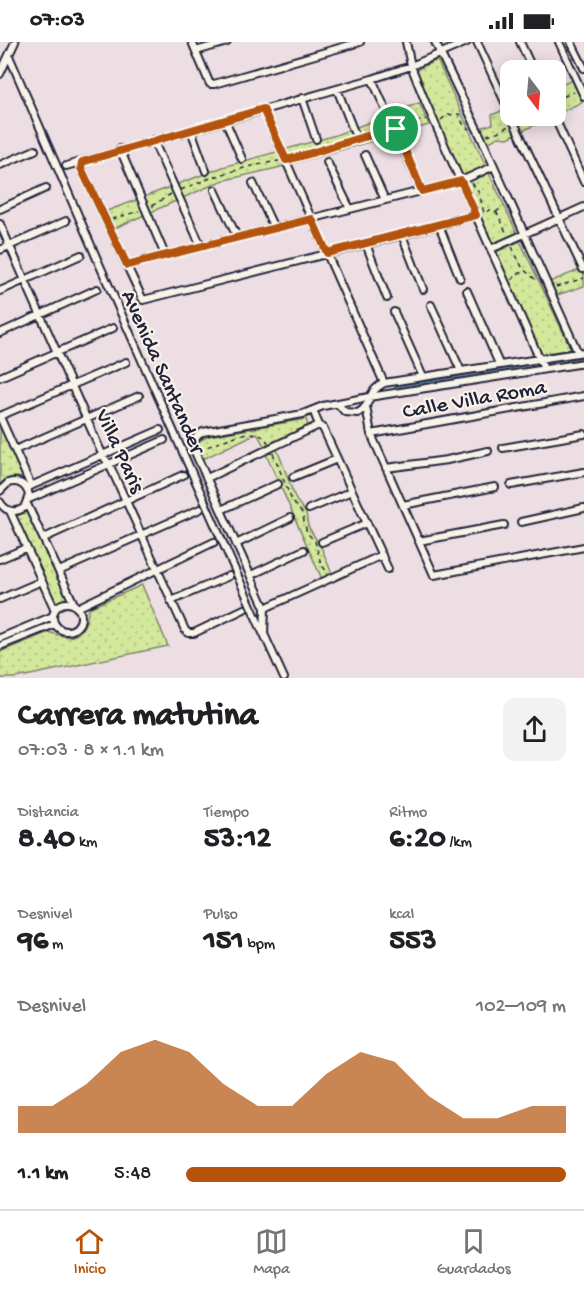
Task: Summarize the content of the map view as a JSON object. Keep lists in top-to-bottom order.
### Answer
{
  "streets": {
    "street": ["Avenida Santander", "Calle Villa Roma", "Villa Paris"]
  },
  "north": "bottom",
  "page": {
    "status": "07:03",
    "heading": ["Carrera matutina", "07:03 · 8 × 1.1 km"],
    "stats": [
      ["Distancia", "8.40 km"],
      ["Tiempo", "53:12"],
      ["Ritmo", "6:20 /km"],
      ["Desnivel", "96 m"],
      ["Pulso", "151 bpm"],
      ["kcal", "553"]
    ],
    "chart": ["Desnivel", "102–109 m"],
    "list": [
      {
        "name": "1.1 km",
        "note": "5:48"
      }
    ],
    "tabs": ["Inicio", "Mapa", "Guardados"]
  }
}
